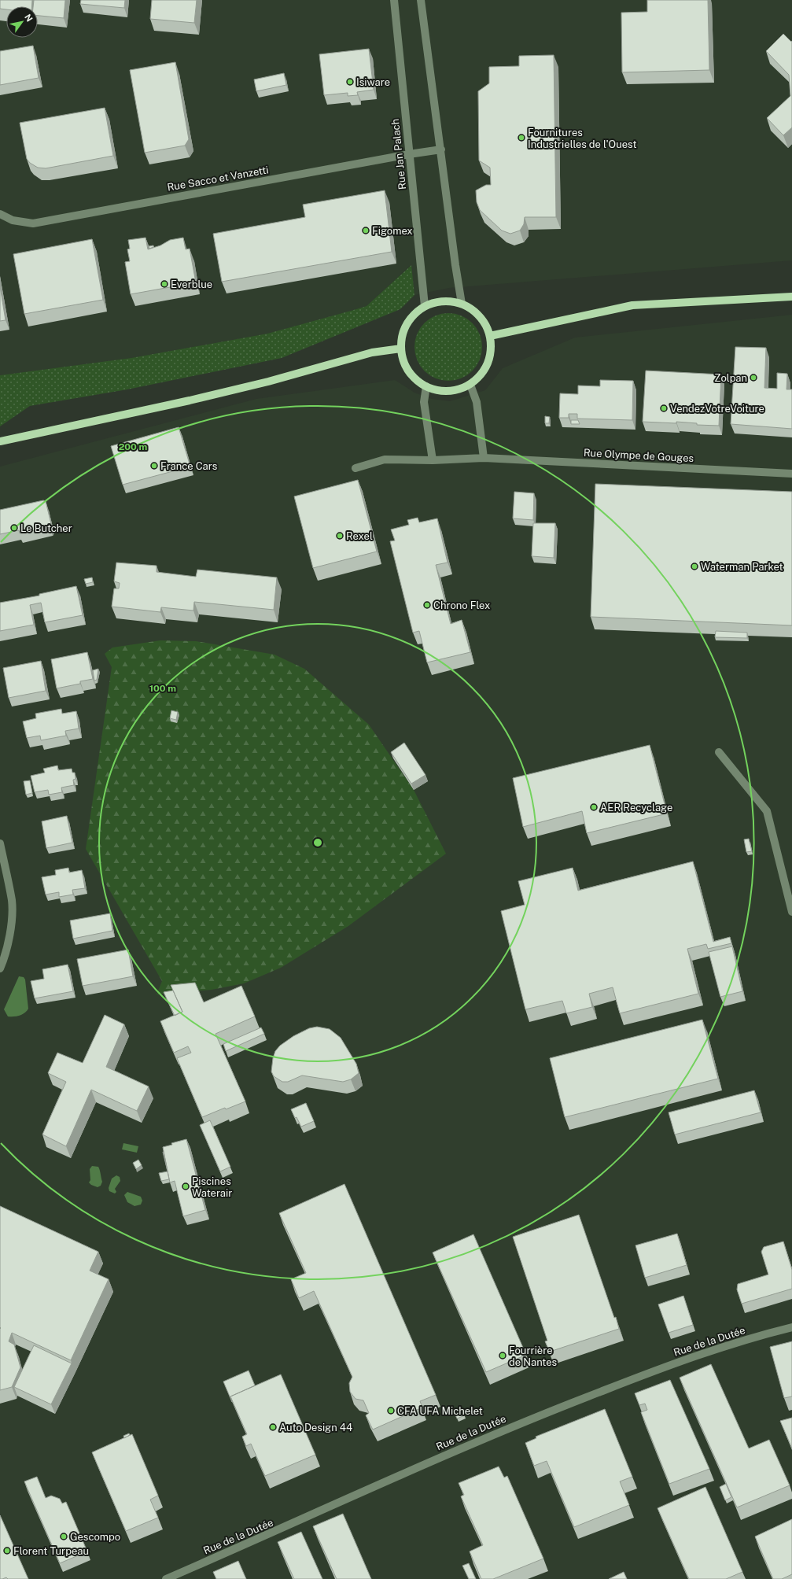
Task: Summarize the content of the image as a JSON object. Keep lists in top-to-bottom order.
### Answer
{
  "streets": {
    "street": [
      "Rue Jan Palach",
      "Rue Sacco et Vanzetti",
      "Rue Olympe de Gouges",
      "Rue de la Dutée"
    ]
  },
  "crossings": [
    ["Rue Jan Palach", "Rue Sacco et Vanzetti"]
  ],
  "places": [
    "Isiware",
    "Fournitures Industrielles de l'Ouest",
    "Figomex",
    "Everblue",
    "Zolpan",
    "VendezVotreVoiture",
    "France Cars",
    "Le Butcher",
    "Rexel",
    "Waterman Parket",
    "Chrono Flex",
    "AER Recyclage",
    "Piscines Waterair",
    "Fourrière de Nantes",
    "CFA UFA Michelet",
    "Auto Design 44",
    "Gescompo",
    "Florent Turpeau"
  ],
  "north": "top right",
  "rings": ["200 m", "100 m"]
}
